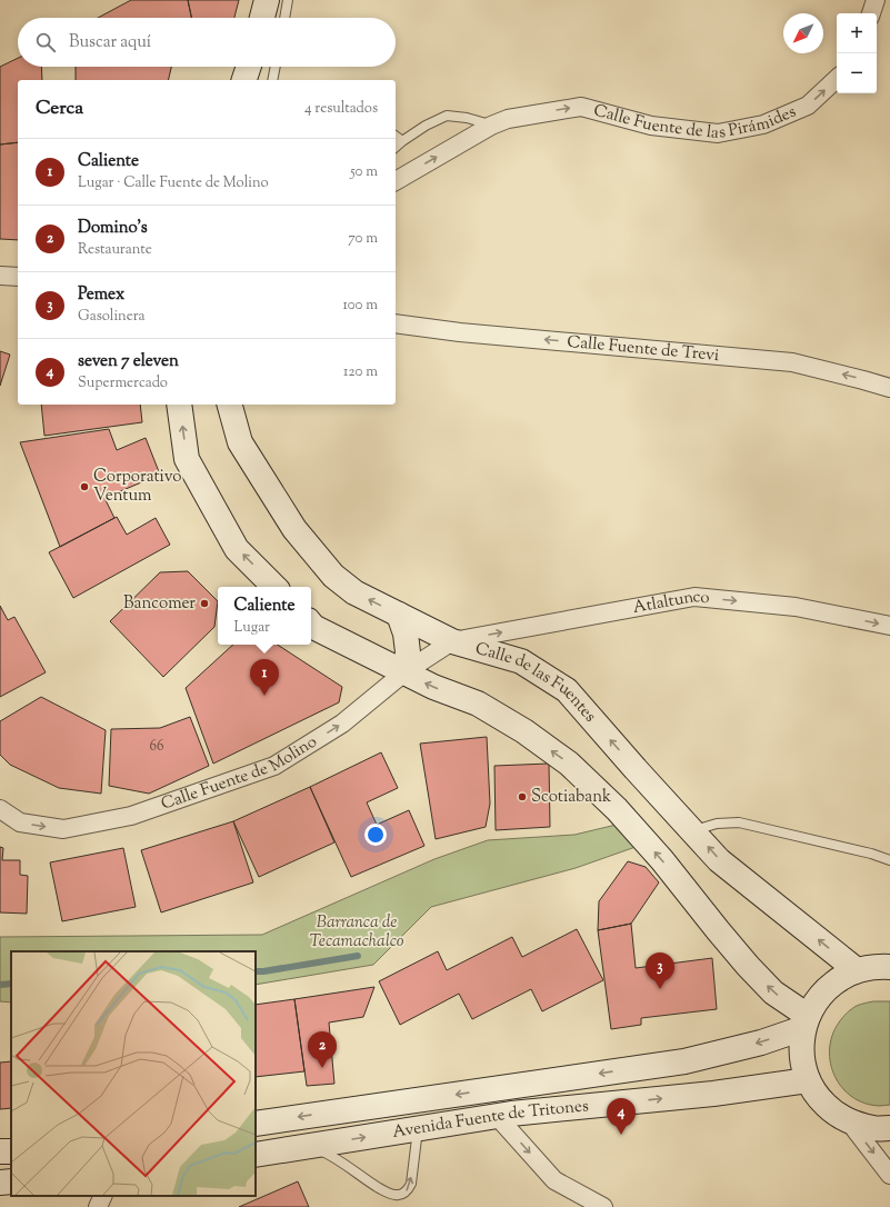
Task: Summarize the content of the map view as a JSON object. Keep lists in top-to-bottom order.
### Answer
{
  "streets": {
    "main road": ["Calle de las Fuentes", "Avenida Fuente de Tritones"],
    "street": [
      "Calle Fuente de las Pirámides",
      "Calle Fuente de Trevi",
      "Atlaltunco",
      "Calle Fuente de Molino"
    ]
  },
  "crossings": [
    ["Atlaltunco", "Calle de las Fuentes"],
    ["Atlaltunco", "Calle Fuente de Molino"],
    ["Calle de las Fuentes", "Calle Fuente de Molino"]
  ],
  "one_way": [
    "Calle Fuente de las Pirámides",
    "Calle Fuente de Trevi",
    "Atlaltunco",
    "Calle Fuente de Molino"
  ],
  "parks": ["Barranca de Tecamachalco"],
  "places": ["Corporativo Ventum", "Bancomer", "Scotiabank"],
  "house_numbers": ["66"],
  "north": "bottom left",
  "page": {
    "map_buttons": ["+", "−"],
    "search": "Buscar aquí",
    "heading": ["Cerca", "4 resultados"],
    "list": [
      {
        "mark": "1",
        "name": "Caliente",
        "note": "Lugar · Calle Fuente de Molino",
        "value": "50 m"
      },
      {
        "mark": "2",
        "name": "Domino's",
        "note": "Restaurante",
        "value": "70 m"
      },
      {
        "mark": "3",
        "name": "Pemex",
        "note": "Gasolinera",
        "value": "100 m"
      },
      {
        "mark": "4",
        "name": "seven 7 eleven",
        "note": "Supermercado",
        "value": "120 m"
      }
    ],
    "popup": ["Caliente", "Lugar"],
    "pins": [
      "1",
      "3",
      "2",
      "4"
    ]
  }
}
